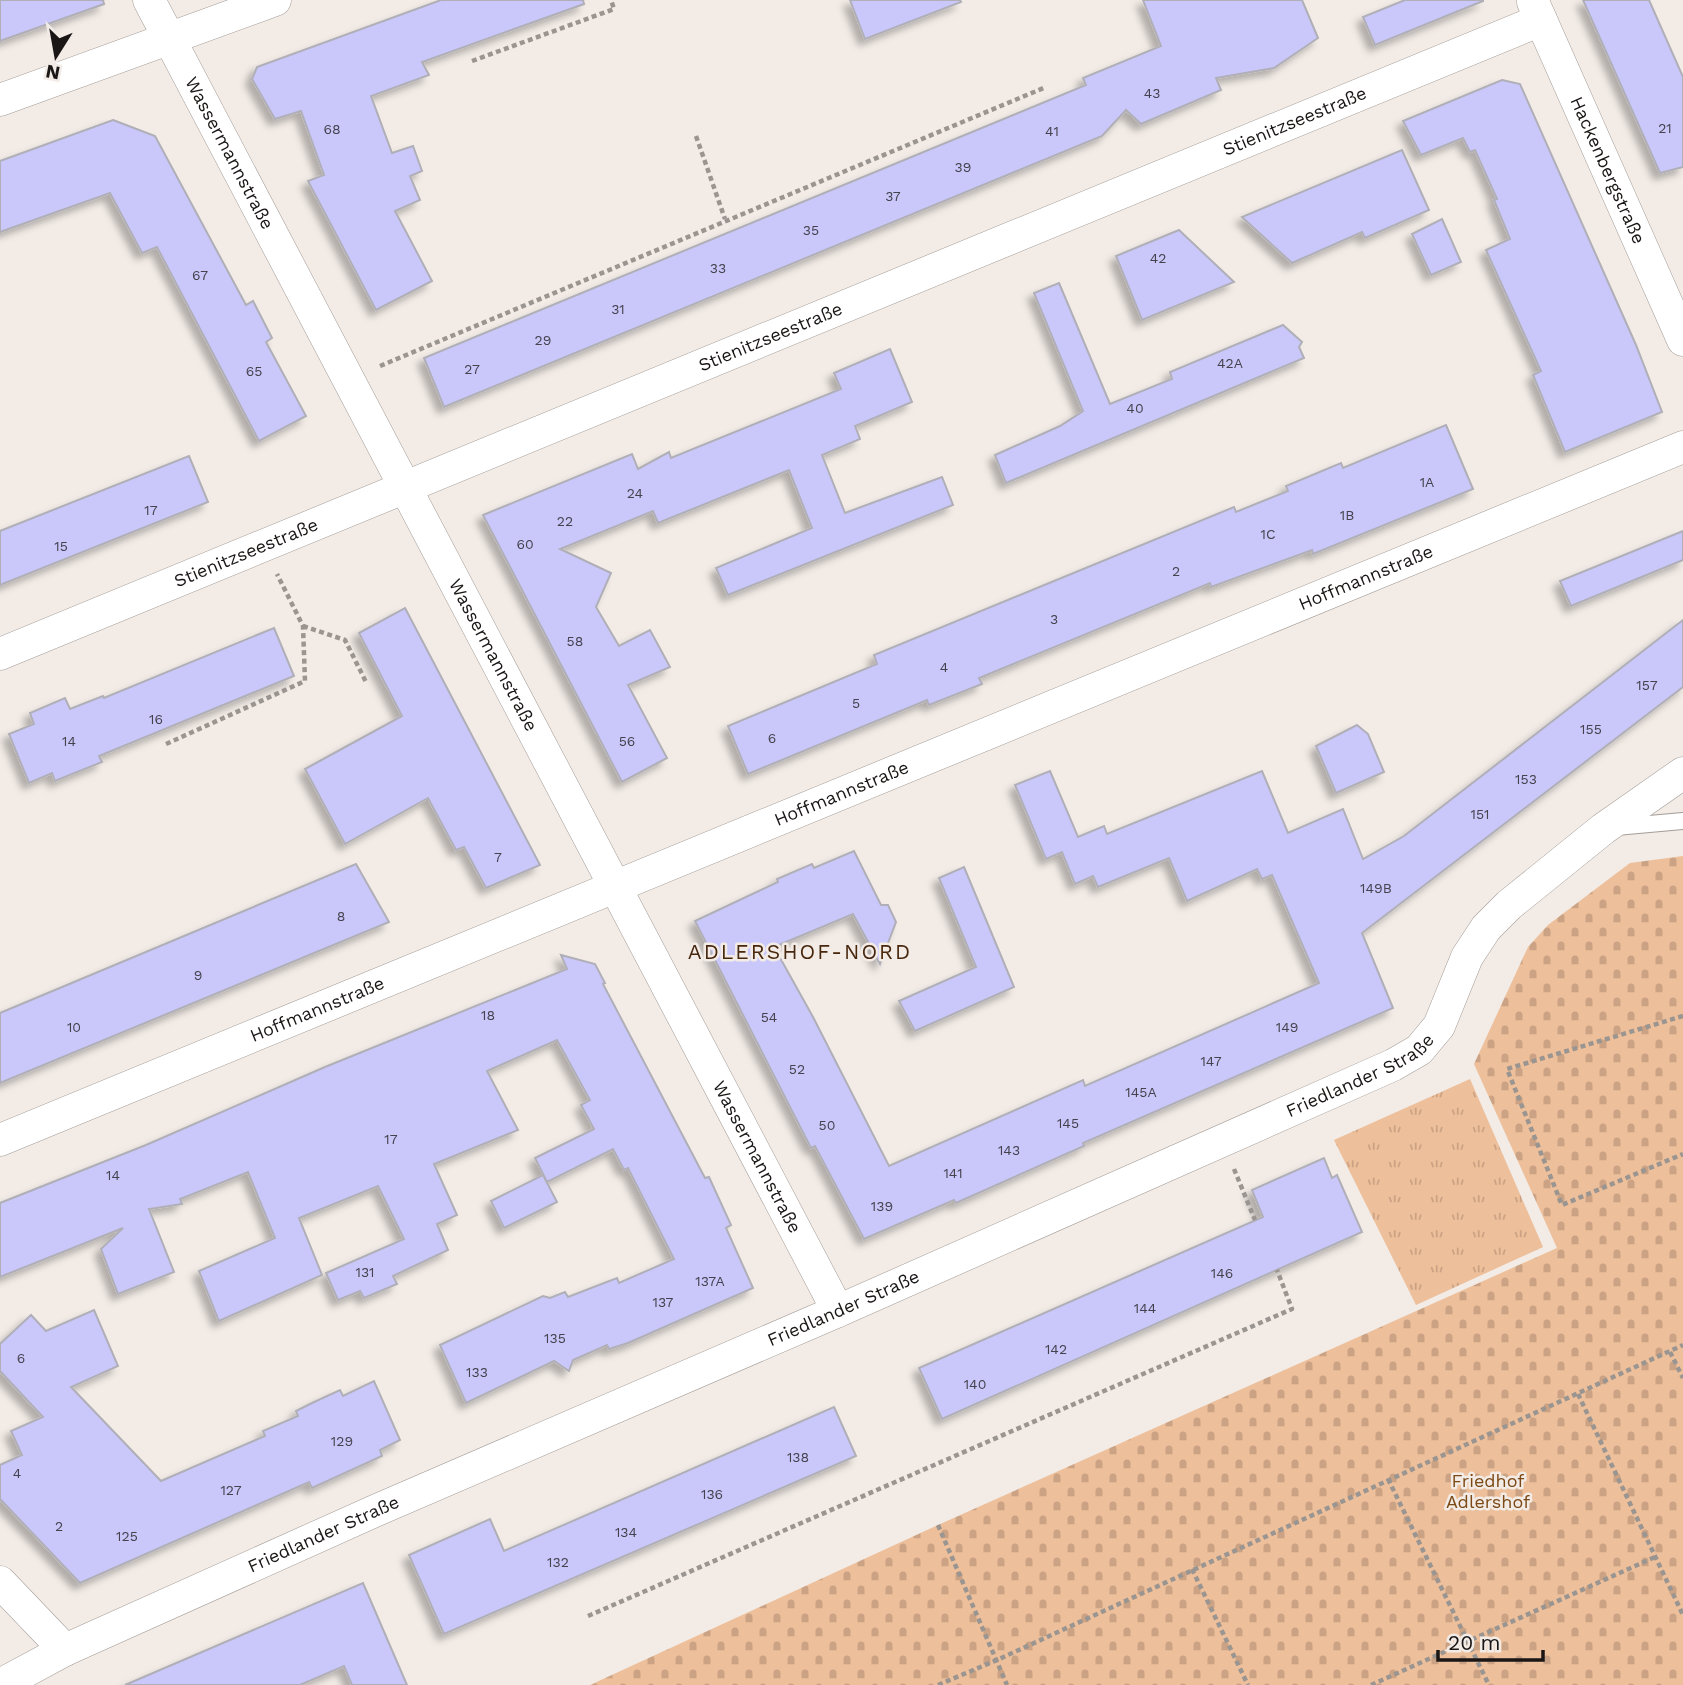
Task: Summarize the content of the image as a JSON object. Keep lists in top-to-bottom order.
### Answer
{
  "streets": {
    "street": [
      "Stienitzseestraße",
      "Wassermannstraße",
      "Hackenbergstraße",
      "Hoffmannstraße",
      "Friedlander Straße"
    ]
  },
  "crossings": [
    ["Stienitzseestraße", "Wassermannstraße"],
    ["Stienitzseestraße", "Hackenbergstraße"],
    ["Wassermannstraße", "Hoffmannstraße"],
    ["Wassermannstraße", "Friedlander Straße"]
  ],
  "districts": ["ADLERSHOF-NORD"],
  "parks": ["Friedhof Adlershof"],
  "house_numbers": [
    "43",
    "21",
    "68",
    "41",
    "39",
    "37",
    "35",
    "42",
    "33",
    "67",
    "31",
    "29",
    "42A",
    "27",
    "65",
    "40",
    "1A",
    "24",
    "17",
    "1B",
    "22",
    "1C",
    "60",
    "15",
    "2",
    "3",
    "58",
    "4",
    "157",
    "5",
    "16",
    "155",
    "6",
    "14",
    "56",
    "153",
    "151",
    "7",
    "149B",
    "8",
    "9",
    "18",
    "54",
    "10",
    "149",
    "147",
    "52",
    "145A",
    "145",
    "50",
    "17",
    "143",
    "141",
    "14",
    "139",
    "131",
    "146",
    "137A",
    "137",
    "144",
    "135",
    "142",
    "6",
    "133",
    "140",
    "129",
    "138",
    "4",
    "127",
    "136",
    "2",
    "134",
    "125",
    "132"
  ],
  "scale_bar": "20 m",
  "north": "bottom"
}
